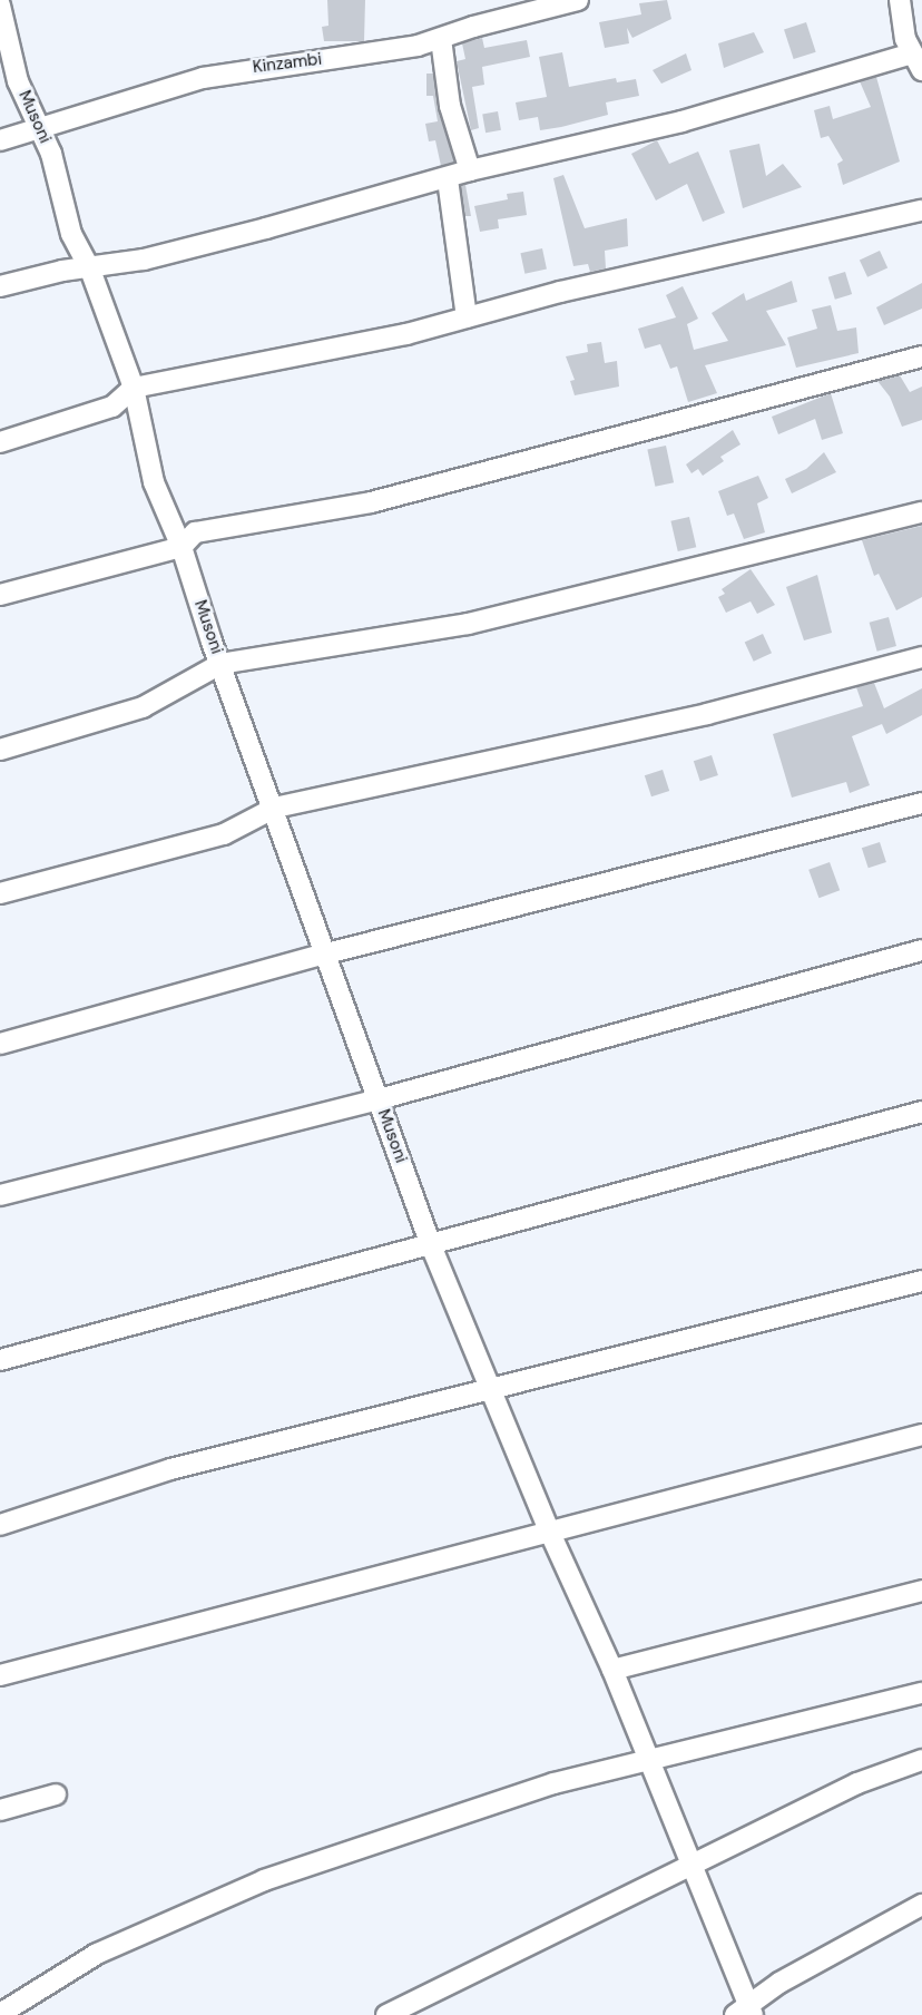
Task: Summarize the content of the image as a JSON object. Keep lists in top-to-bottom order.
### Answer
{
  "streets": {
    "street": ["Kinzambi", "Musoni"]
  },
  "crossings": [
    ["Kinzambi", "Musoni"]
  ]
}
